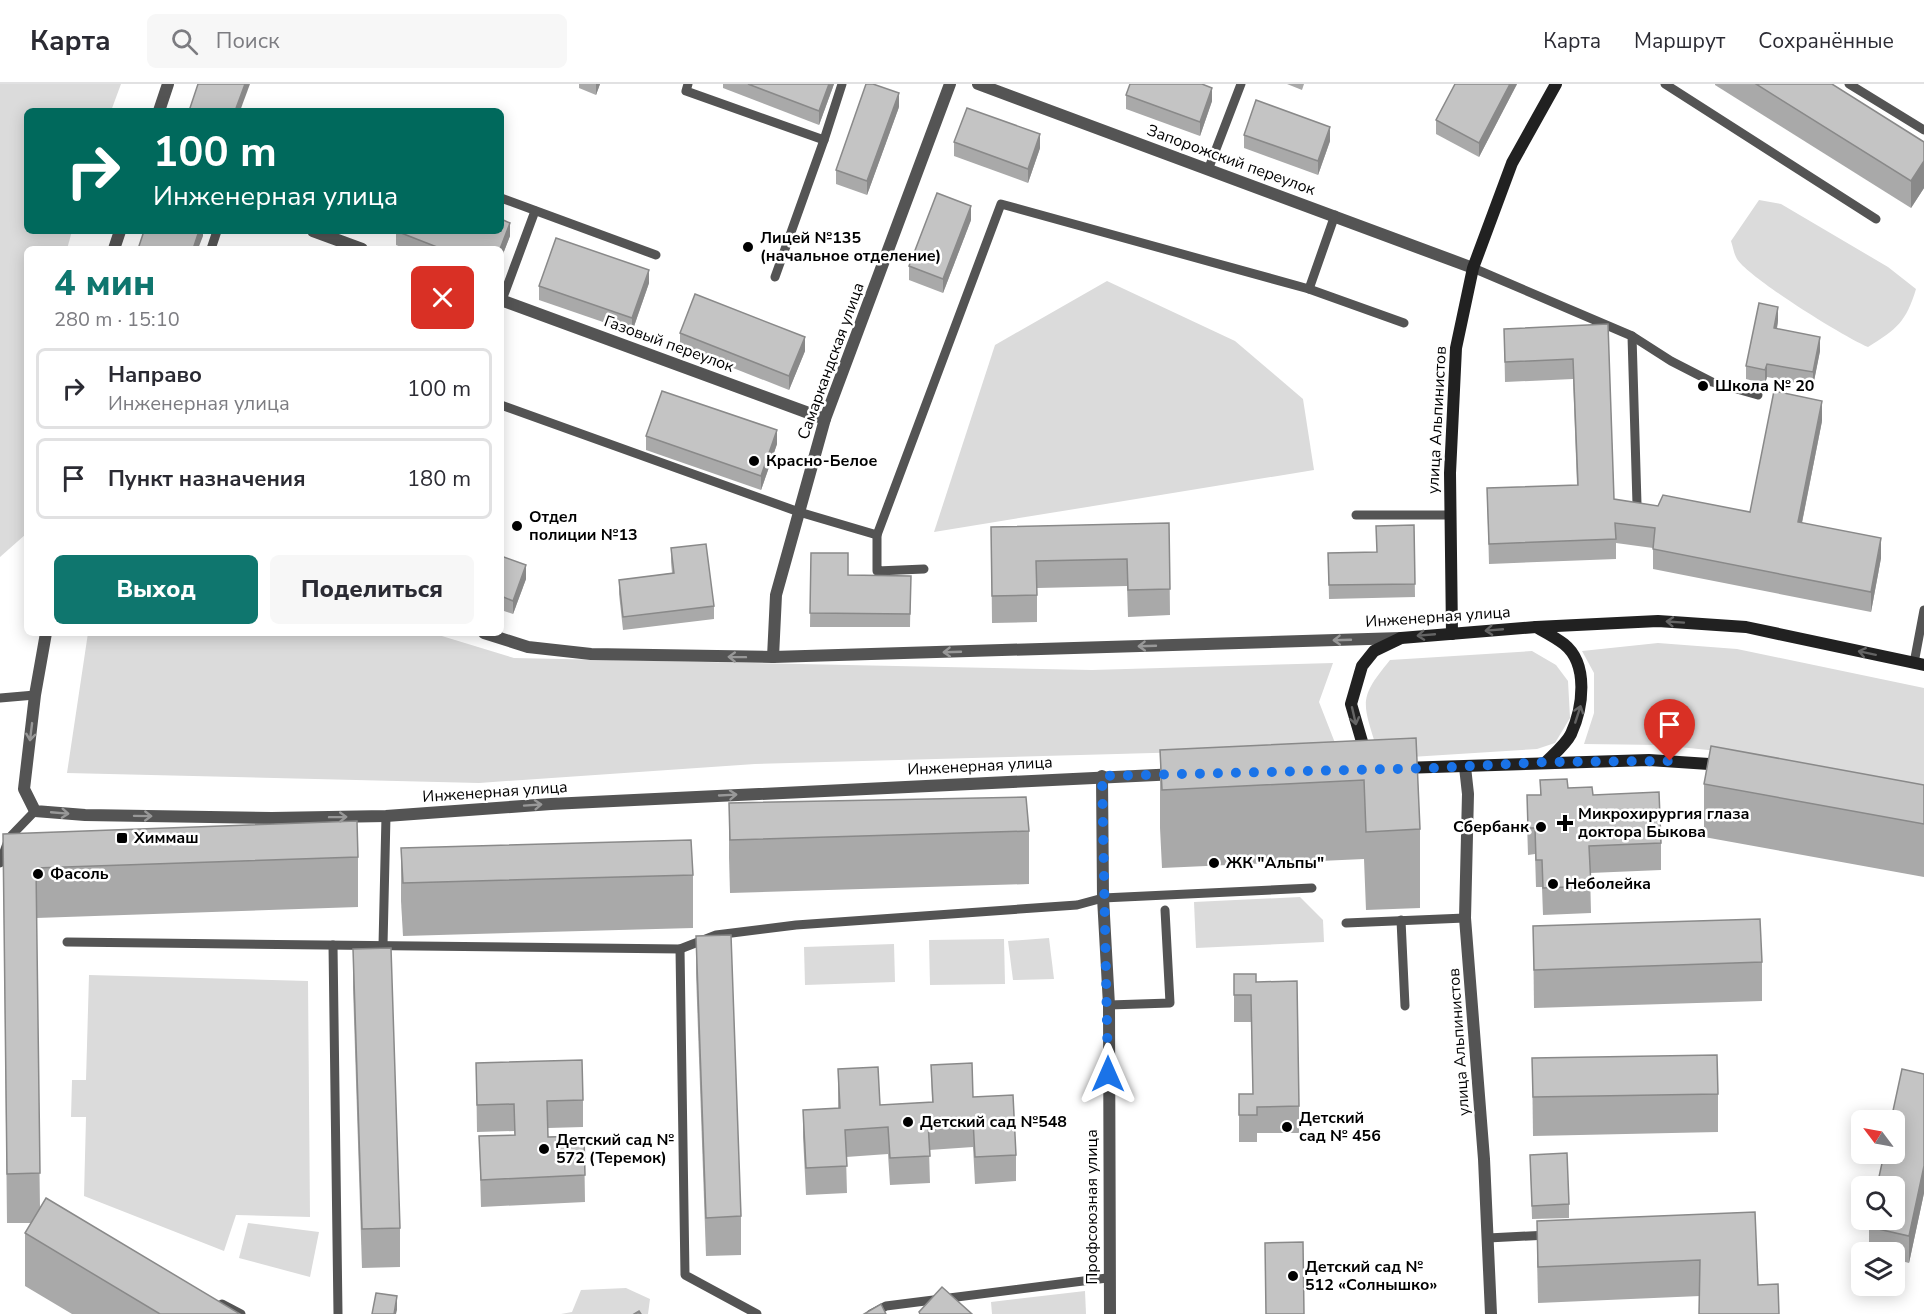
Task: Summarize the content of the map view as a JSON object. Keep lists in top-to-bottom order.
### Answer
{
  "streets": {
    "main road": ["улица Альпинистов", "Инженерная улица"],
    "street": [
      "Запорожский переулок",
      "Газовый переулок",
      "Самаркандская улица",
      "Профсоюзная улица"
    ]
  },
  "crossings": [
    ["Запорожский переулок", "улица Альпинистов"],
    ["Газовый переулок", "Самаркандская улица"],
    ["Самаркандская улица", "Инженерная улица"],
    ["улица Альпинистов", "Инженерная улица"],
    ["Инженерная улица", "Профсоюзная улица"]
  ],
  "places": {
    "other": [
      "Лицей №135 (начальное отделение)",
      "Школа № 20",
      "Красно-Белое",
      "Отдел полиции №13",
      "Сбербанк",
      "ЖК \"Альпы\"",
      "Фасоль",
      "Неболейка",
      "Детский сад №548",
      "Детский сад № 456",
      "Детский сад № 572 (Теремок)",
      "Детский сад № 512 «Солнышко»"
    ],
    "health": ["Микрохирургия глаза доктора Быкова"],
    "transit": ["Химмаш"]
  },
  "north": "top left",
  "page": {
    "header": "Карта",
    "search": "Поиск",
    "nav": ["Карта", "Маршрут", "Сохранённые"],
    "turn": ["100 m", "Инженерная улица"],
    "heading": ["4 мин", "280 m · 15:10"],
    "list": [
      {
        "name": "Направо",
        "note": "Инженерная улица",
        "value": "100 m"
      },
      {
        "name": "Пункт назначения",
        "value": "180 m"
      }
    ],
    "buttons": ["Выход", "Поделиться"]
  }
}
